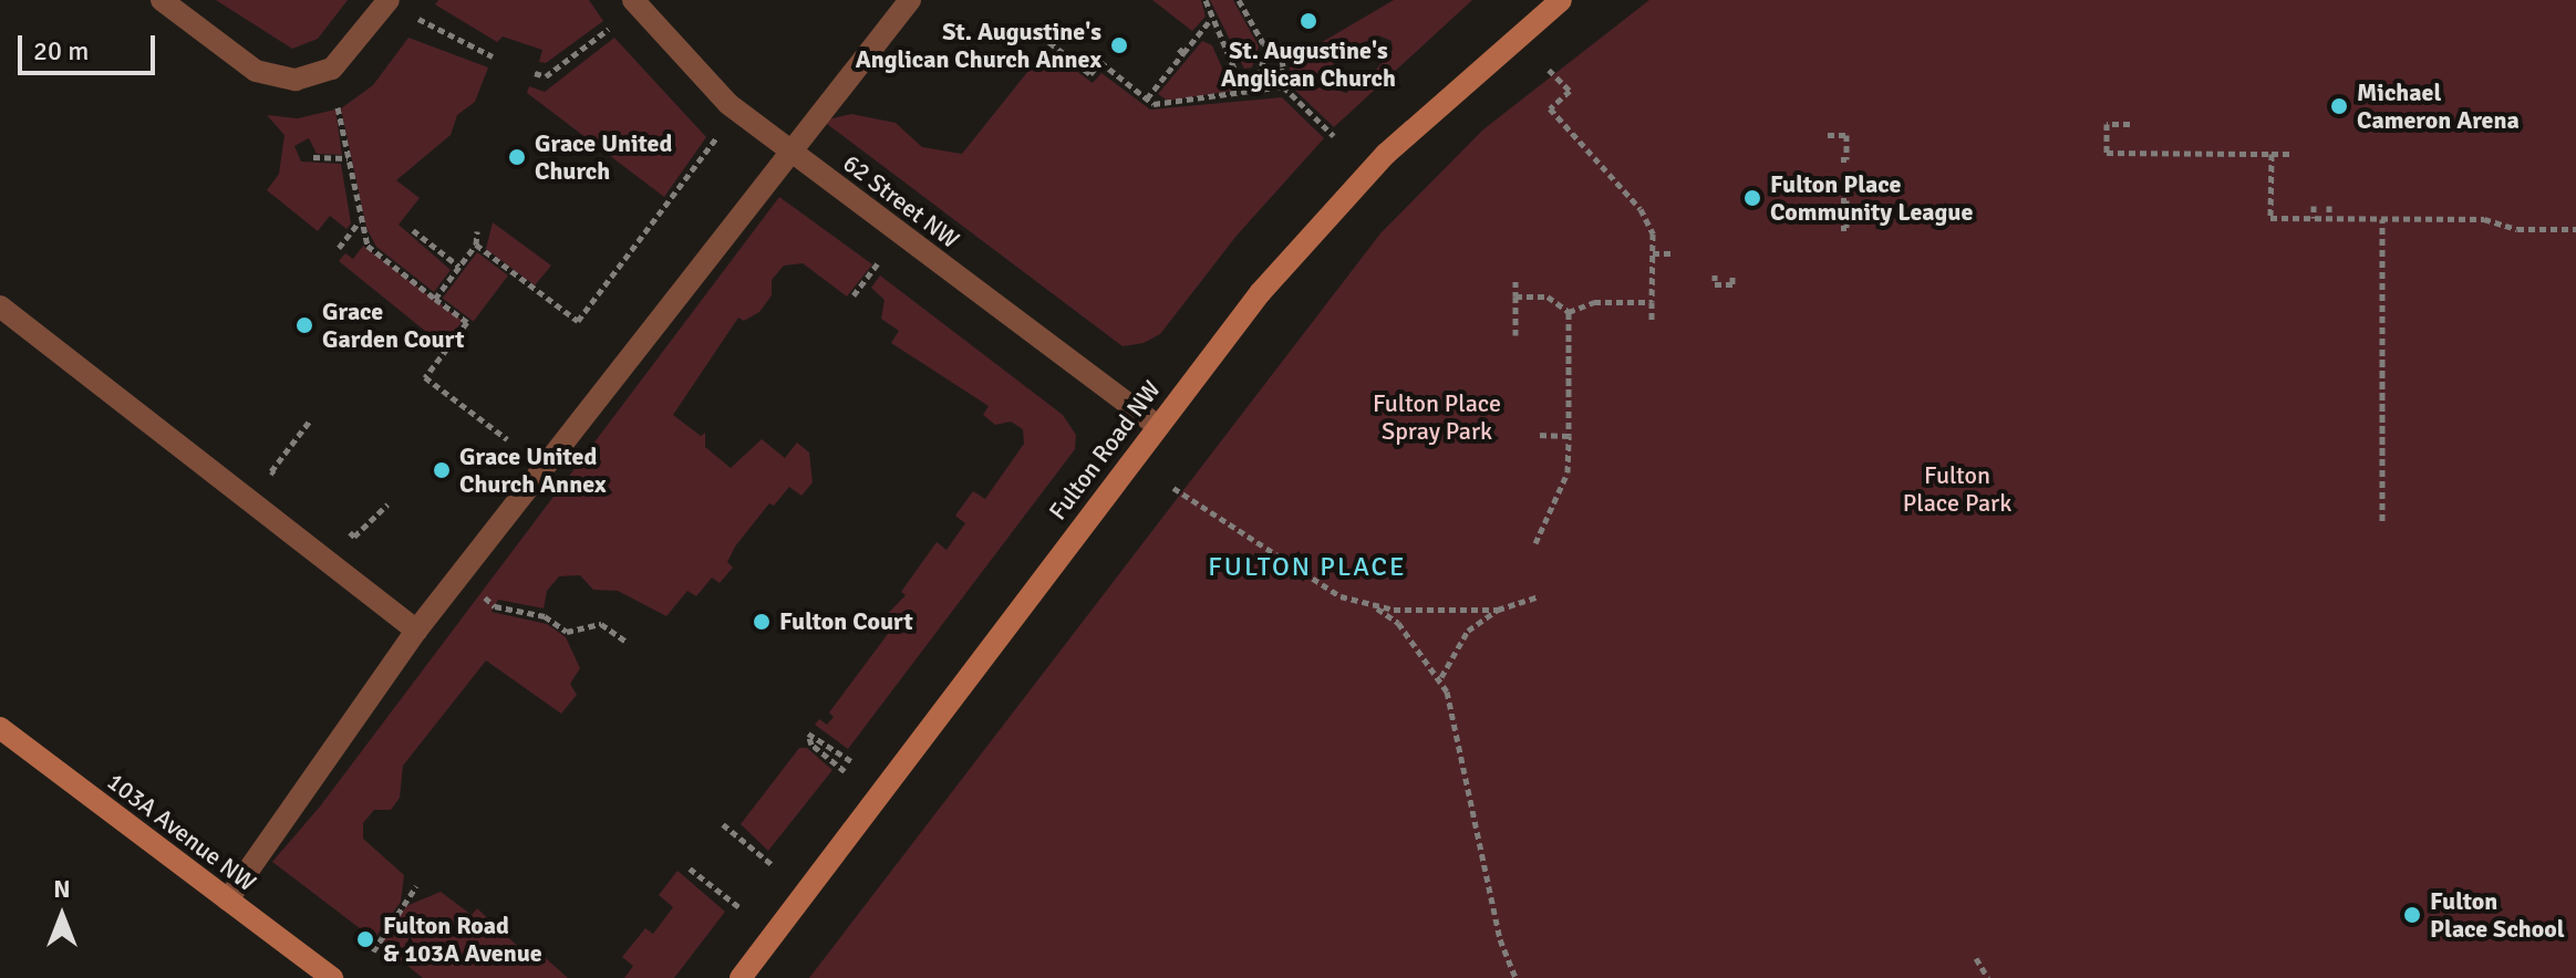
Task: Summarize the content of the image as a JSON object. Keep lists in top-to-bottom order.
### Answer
{
  "streets": {
    "street": ["62 Street NW", "Fulton Road NW", "103A Avenue NW"]
  },
  "crossings": [
    ["62 Street NW", "Fulton Road NW"]
  ],
  "districts": ["FULTON PLACE"],
  "parks": ["Fulton Place Spray Park", "Fulton Place Park"],
  "places": [
    "St. Augustine's Anglican Church",
    "St. Augustine's Anglican Church Annex",
    "Michael Cameron Arena",
    "Grace United Church",
    "Fulton Place Community League",
    "Grace Garden Court",
    "Grace United Church Annex",
    "Fulton Court",
    "Fulton Place School",
    "Fulton Road & 103A Avenue"
  ],
  "scale_bar": "20 m",
  "north": "top"
}
